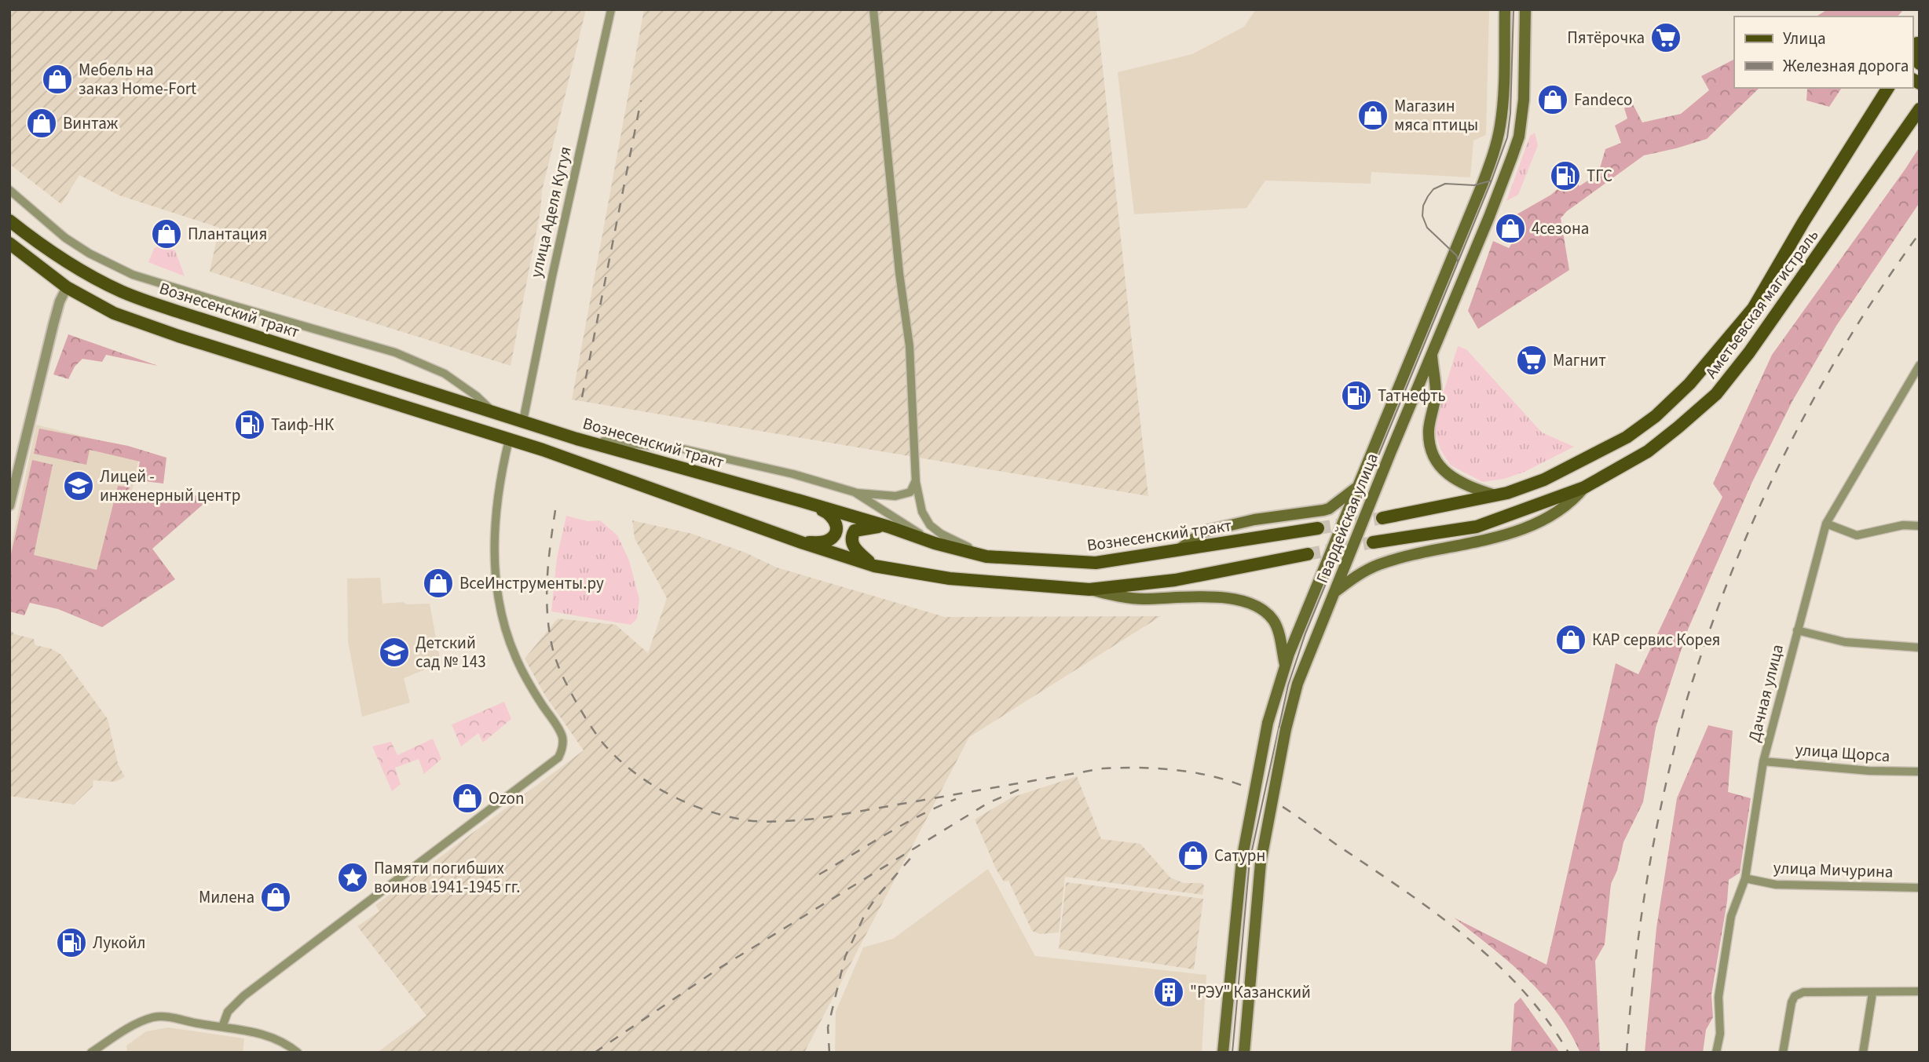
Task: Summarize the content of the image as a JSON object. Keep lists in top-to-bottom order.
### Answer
{
  "streets": {
    "main road": ["Аметьевская магистраль", "Вознесенский тракт", "Гвардейская улица"],
    "street": [
      "улица Аделя Кутуя",
      "Дачная улица",
      "улица Щорса",
      "улица Мичурина"
    ]
  },
  "crossings": [
    ["улица Аделя Кутуя", "Вознесенский тракт"],
    ["Дачная улица", "улица Щорса"],
    ["Дачная улица", "улица Мичурина"]
  ],
  "places": {
    "supermarket": ["Пятёрочка", "Магнит"],
    "shop": [
      "Мебель на заказ Home-Fort",
      "Fandeco",
      "Магазин мяса птицы",
      "Винтаж",
      "4сезона",
      "Плантация",
      "ВсеИнструменты.ру",
      "КАР сервис Корея",
      "Ozon",
      "Сатурн",
      "Милена"
    ],
    "fuel station": [
      "ТГС",
      "Татнефть",
      "Таиф-НК",
      "Лукойл"
    ],
    "school or university": ["Лицей - инженерный центр", "Детский сад № 143"],
    "place": ["Памяти погибших воинов 1941-1945 гг."],
    "building": ["\"РЭУ\" Казанский"]
  },
  "legend": ["Улица", "Железная дорога"]
}
